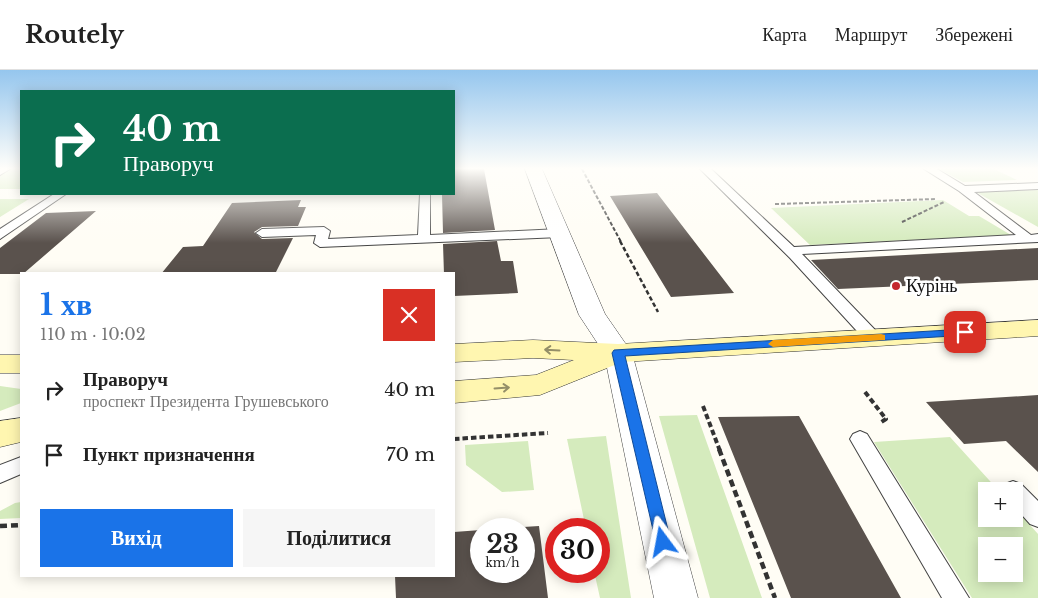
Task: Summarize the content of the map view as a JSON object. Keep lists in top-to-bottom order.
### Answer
{
  "places": ["Курінь"],
  "page": {
    "header": "Routely",
    "nav": ["Карта", "Маршрут", "Збережені"],
    "turn": ["40 m", "Праворуч"],
    "heading": ["1 хв", "110 m · 10:02"],
    "list": [
      {
        "name": "Праворуч",
        "note": "проспект Президента Грушевського",
        "value": "40 m"
      },
      {
        "name": "Пункт призначення",
        "value": "70 m"
      }
    ],
    "map_buttons": ["+", "−"],
    "buttons": ["Вихід", "Поділитися"],
    "speed": "23 km/h",
    "limit": "30"
  }
}
